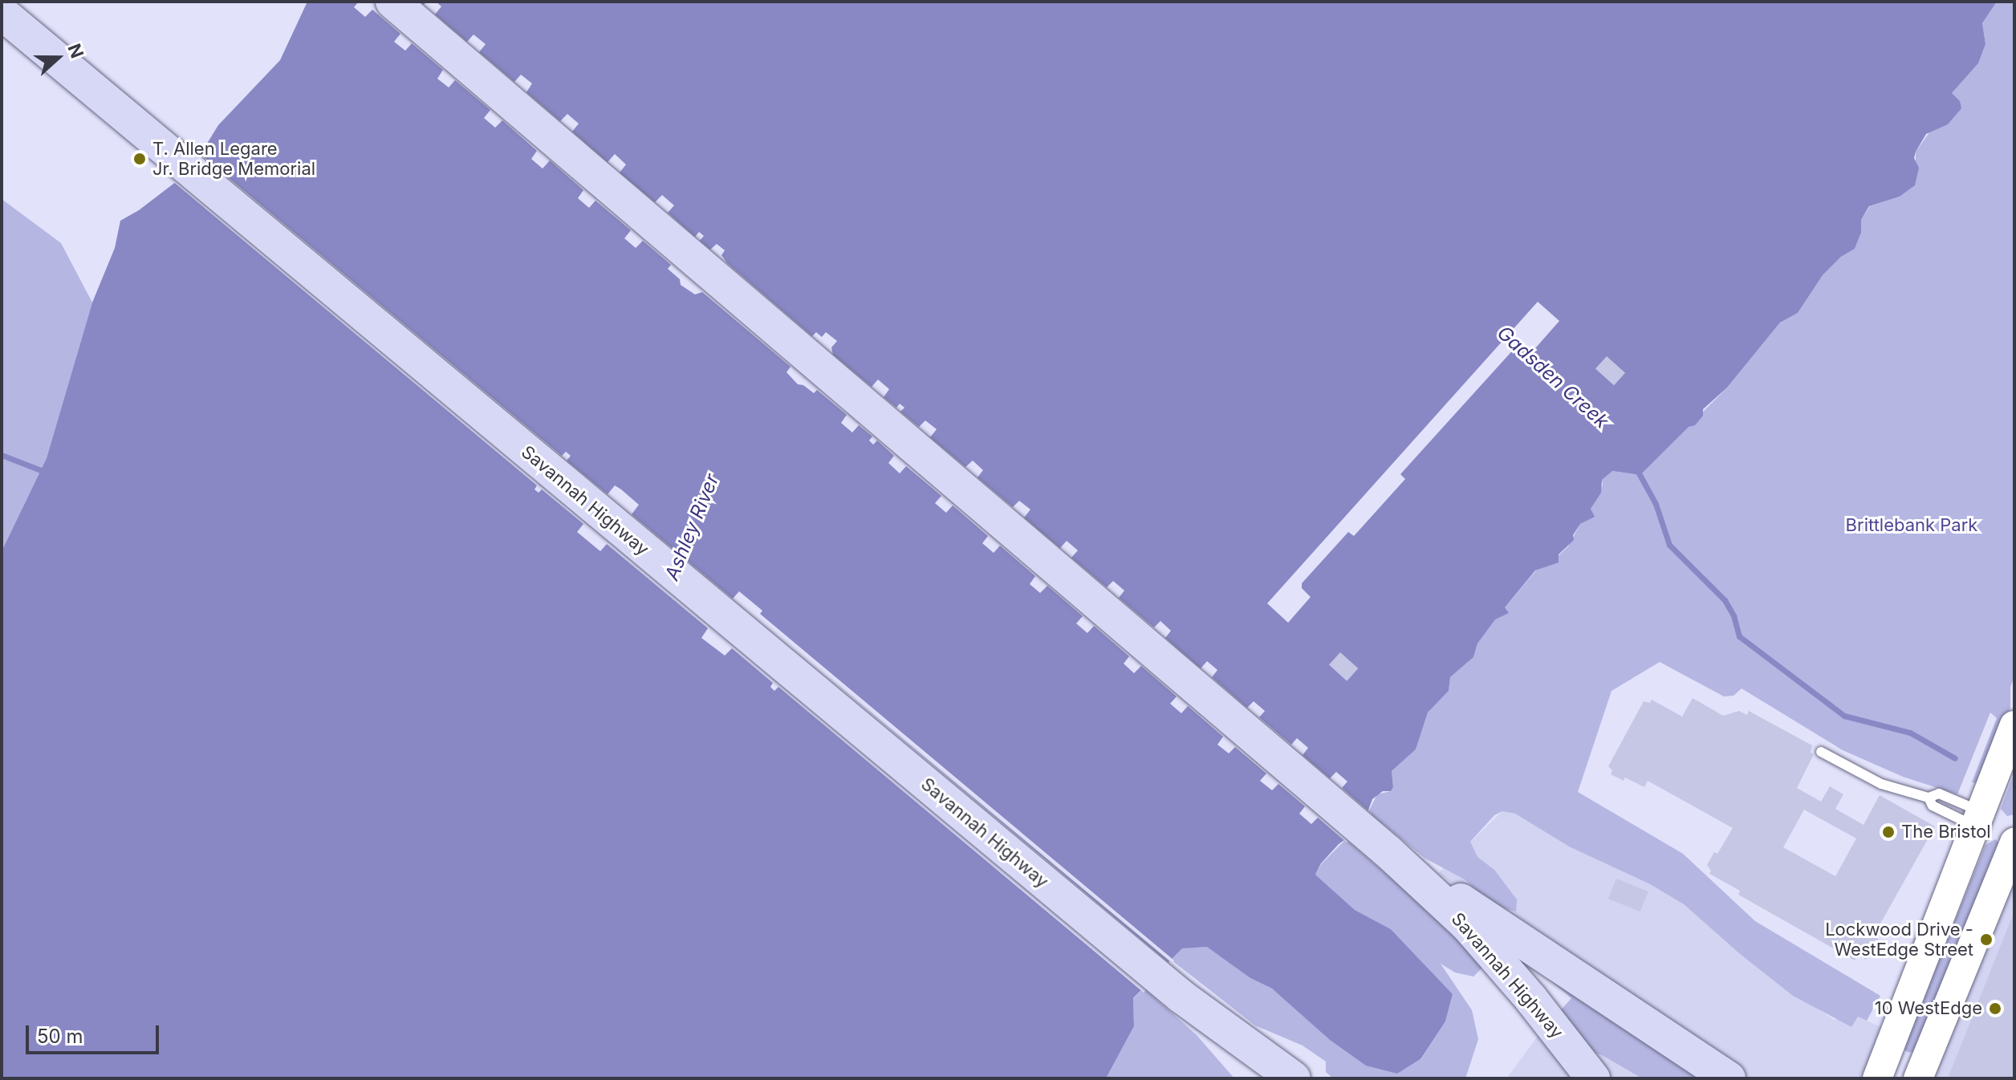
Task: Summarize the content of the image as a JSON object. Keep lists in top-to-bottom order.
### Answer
{
  "streets": {
    "highway": ["Savannah Highway"]
  },
  "water": ["Gadsden Creek", "Ashley River"],
  "parks": ["Brittlebank Park"],
  "places": [
    "T. Allen Legare Jr. Bridge Memorial",
    "The Bristol",
    "Lockwood Drive - WestEdge Street",
    "10 WestEdge"
  ],
  "scale_bar": "50 m",
  "north": "right"
}
